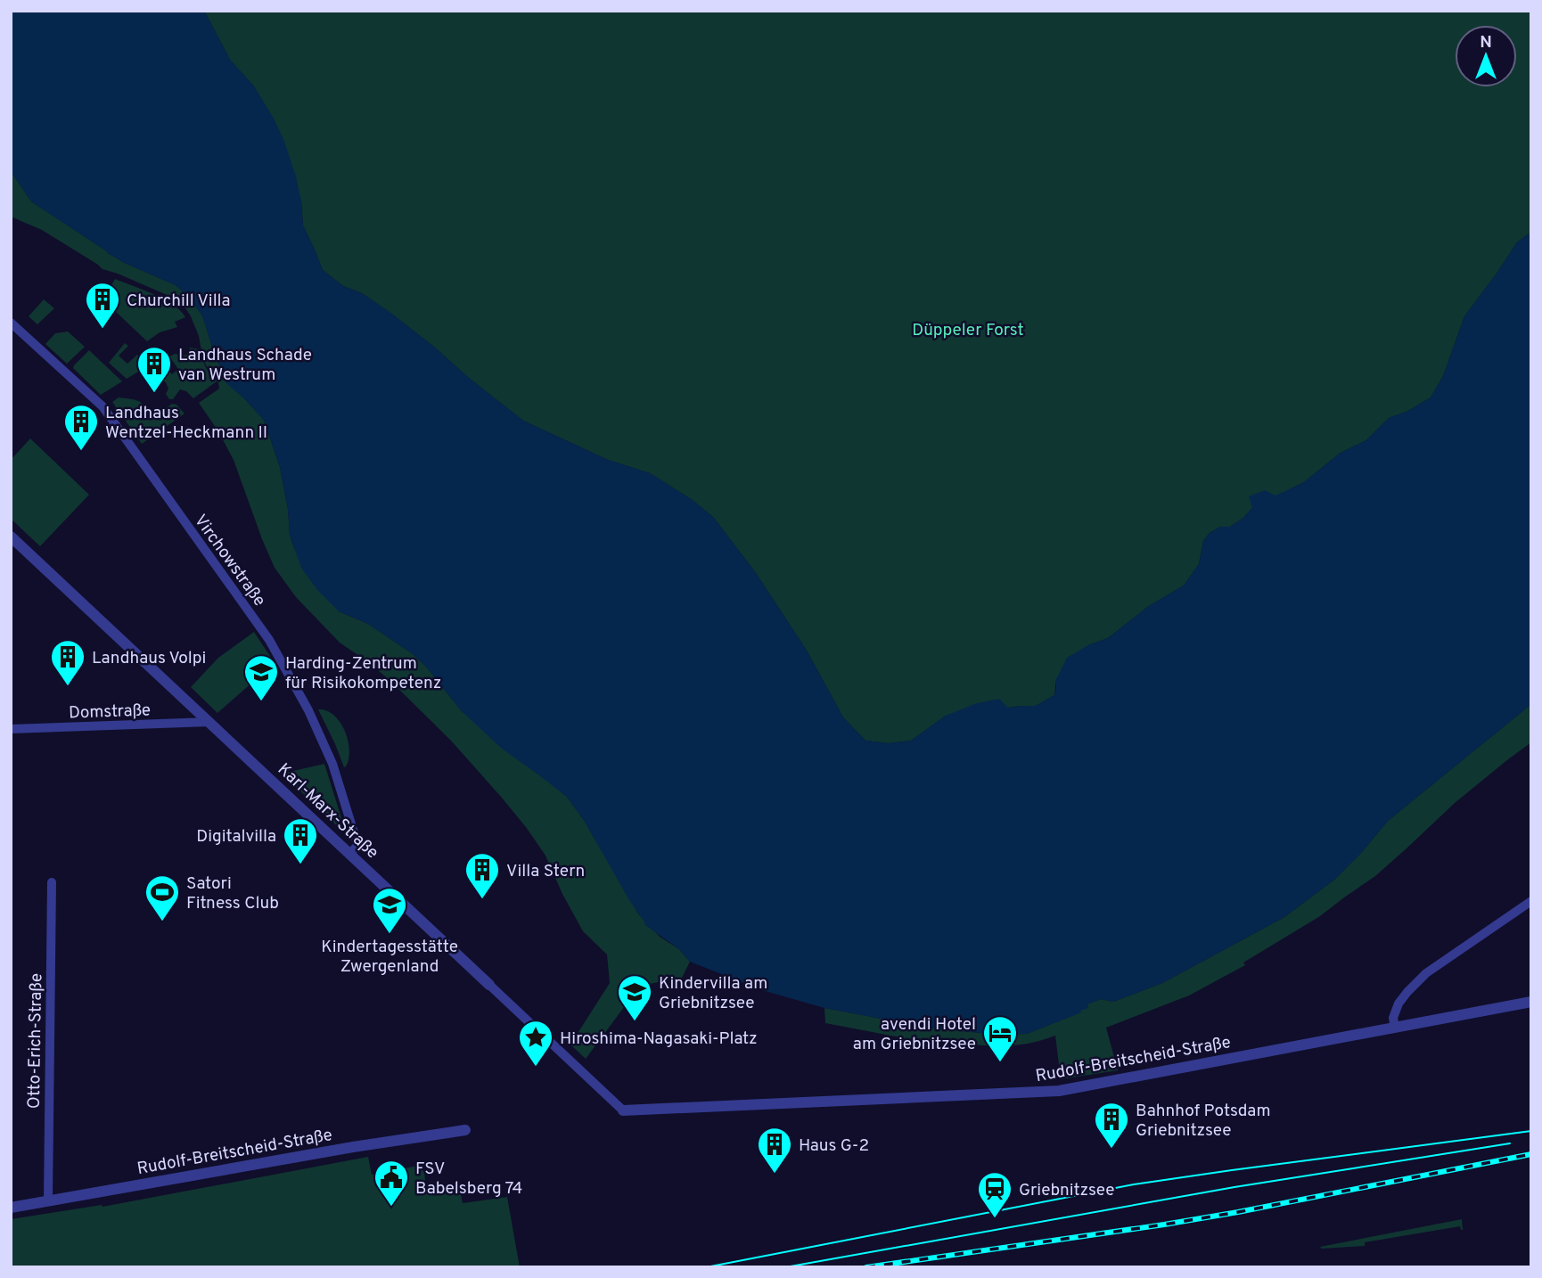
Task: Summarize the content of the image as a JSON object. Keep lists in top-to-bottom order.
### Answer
{
  "streets": {
    "street": [
      "Virchowstraße",
      "Domstraße",
      "Karl-Marx-Straße",
      "Otto-Erich-Straße",
      "Rudolf-Breitscheid-Straße"
    ]
  },
  "crossings": [
    ["Virchowstraße", "Karl-Marx-Straße"],
    ["Domstraße", "Karl-Marx-Straße"],
    ["Karl-Marx-Straße", "Rudolf-Breitscheid-Straße"],
    ["Otto-Erich-Straße", "Rudolf-Breitscheid-Straße"]
  ],
  "parks": ["Düppeler Forst"],
  "places": {
    "building": [
      "Churchill Villa",
      "Landhaus Schade van Westrum",
      "Landhaus Wentzel-Heckmann II",
      "Landhaus Volpi",
      "Digitalvilla",
      "Villa Stern",
      "Bahnhof Potsdam Griebnitzsee",
      "Haus G-2"
    ],
    "school or university": ["Harding-Zentrum für Risikokompetenz", "Kindertagesstätte Zwergenland", "Kindervilla am Griebnitzsee"],
    "sports": ["Satori Fitness Club"],
    "hotel": ["avendi Hotel am Griebnitzsee"],
    "place": ["Hiroshima-Nagasaki-Platz"],
    "public building": ["FSV Babelsberg 74"],
    "station": ["Griebnitzsee"]
  },
  "north": "top"
}
